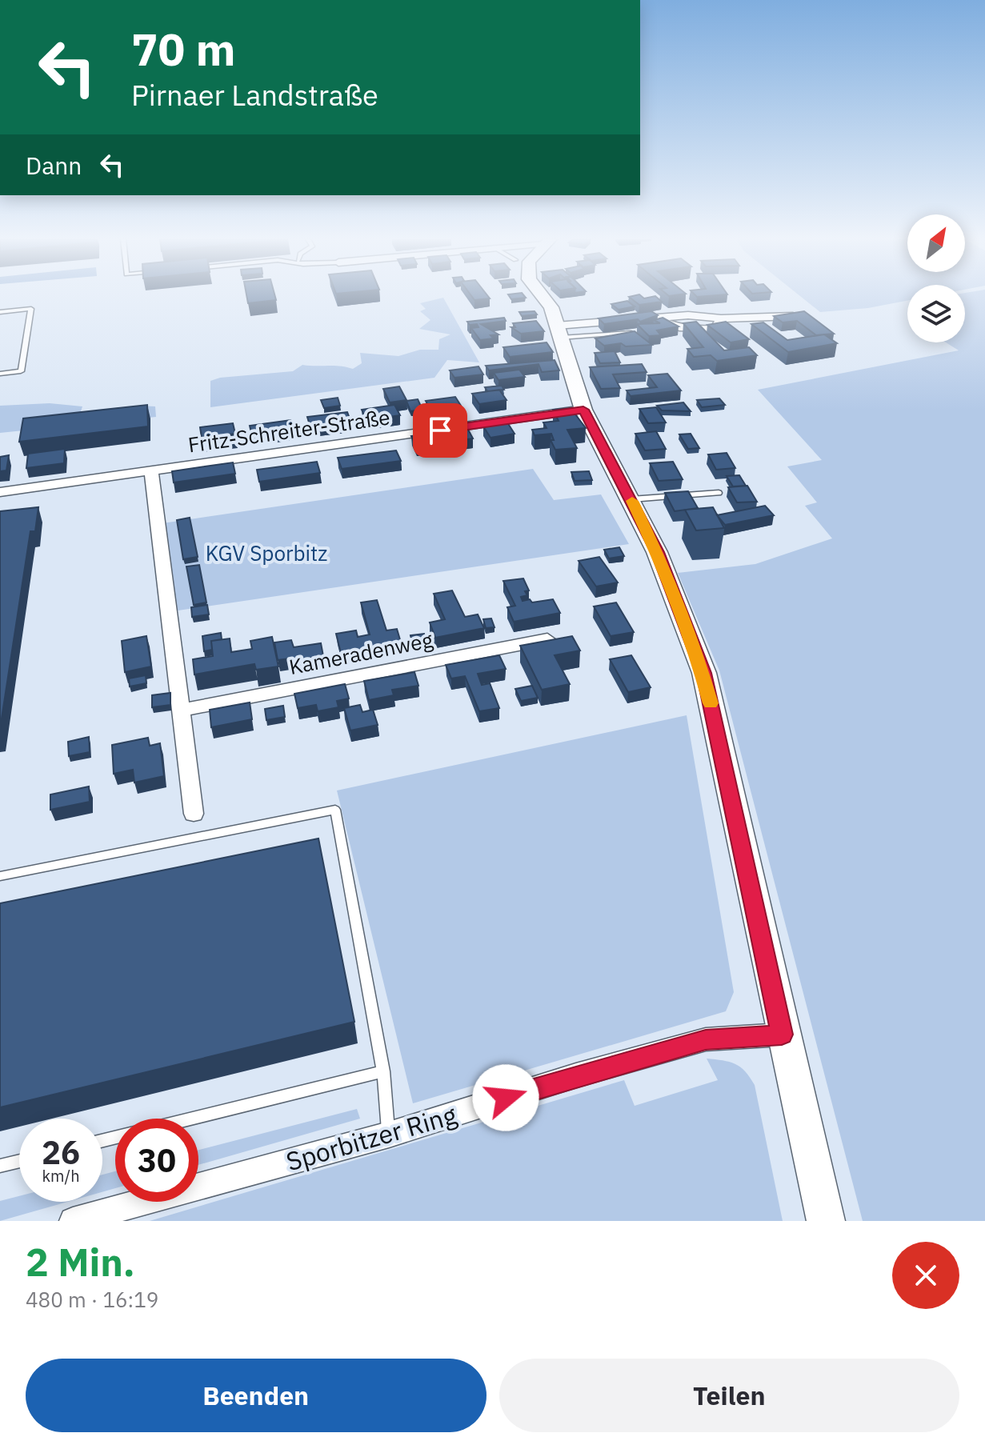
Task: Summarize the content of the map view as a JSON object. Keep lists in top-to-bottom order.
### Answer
{
  "streets": {
    "street": ["Fritz-Schreiter-Straße", "Kameradenweg", "Sporbitzer Ring"]
  },
  "parks": ["KGV Sporbitz"],
  "north": "top right",
  "page": {
    "turn": ["70 m", "Pirnaer Landstraße"],
    "then": "Dann",
    "speed": "26 km/h",
    "limit": "30",
    "heading": ["2 Min.", "480 m · 16:19"],
    "buttons": ["Beenden", "Teilen"]
  }
}
